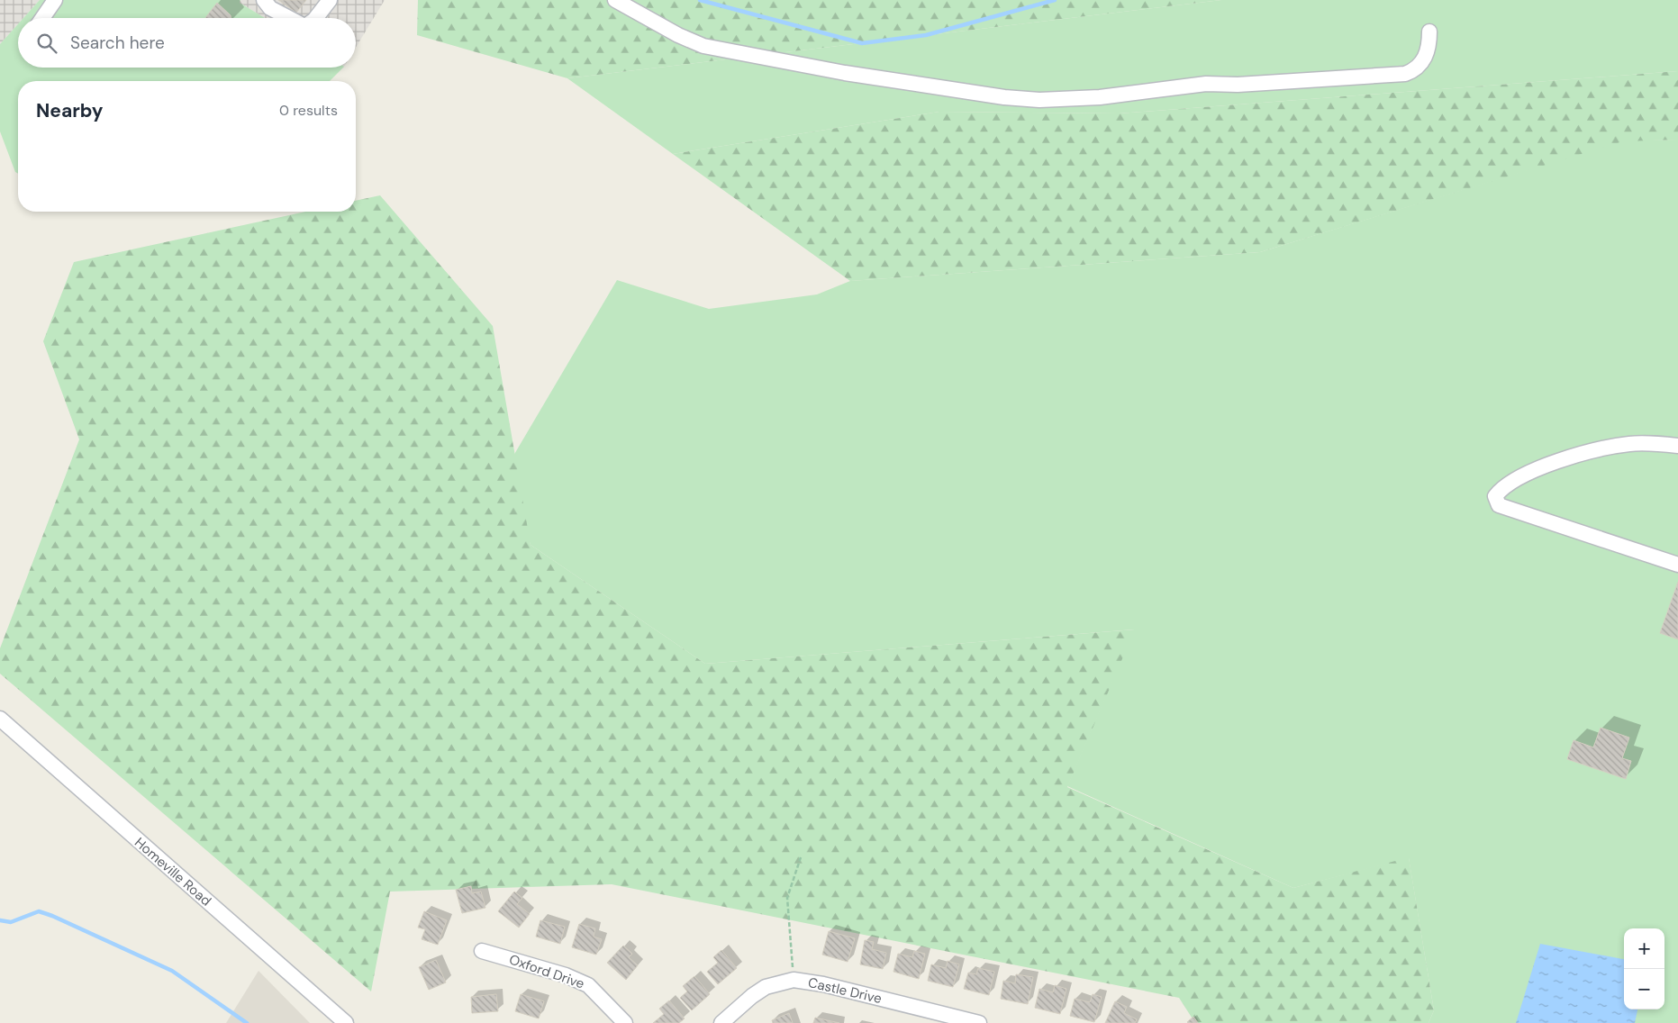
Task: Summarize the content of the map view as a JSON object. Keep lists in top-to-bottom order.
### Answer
{
  "streets": {
    "street": ["Homeville Road", "Oxford Drive", "Castle Drive"]
  },
  "page": {
    "search": "Search here",
    "heading": ["Nearby", "0 results"],
    "map_buttons": ["+", "−"]
  }
}
